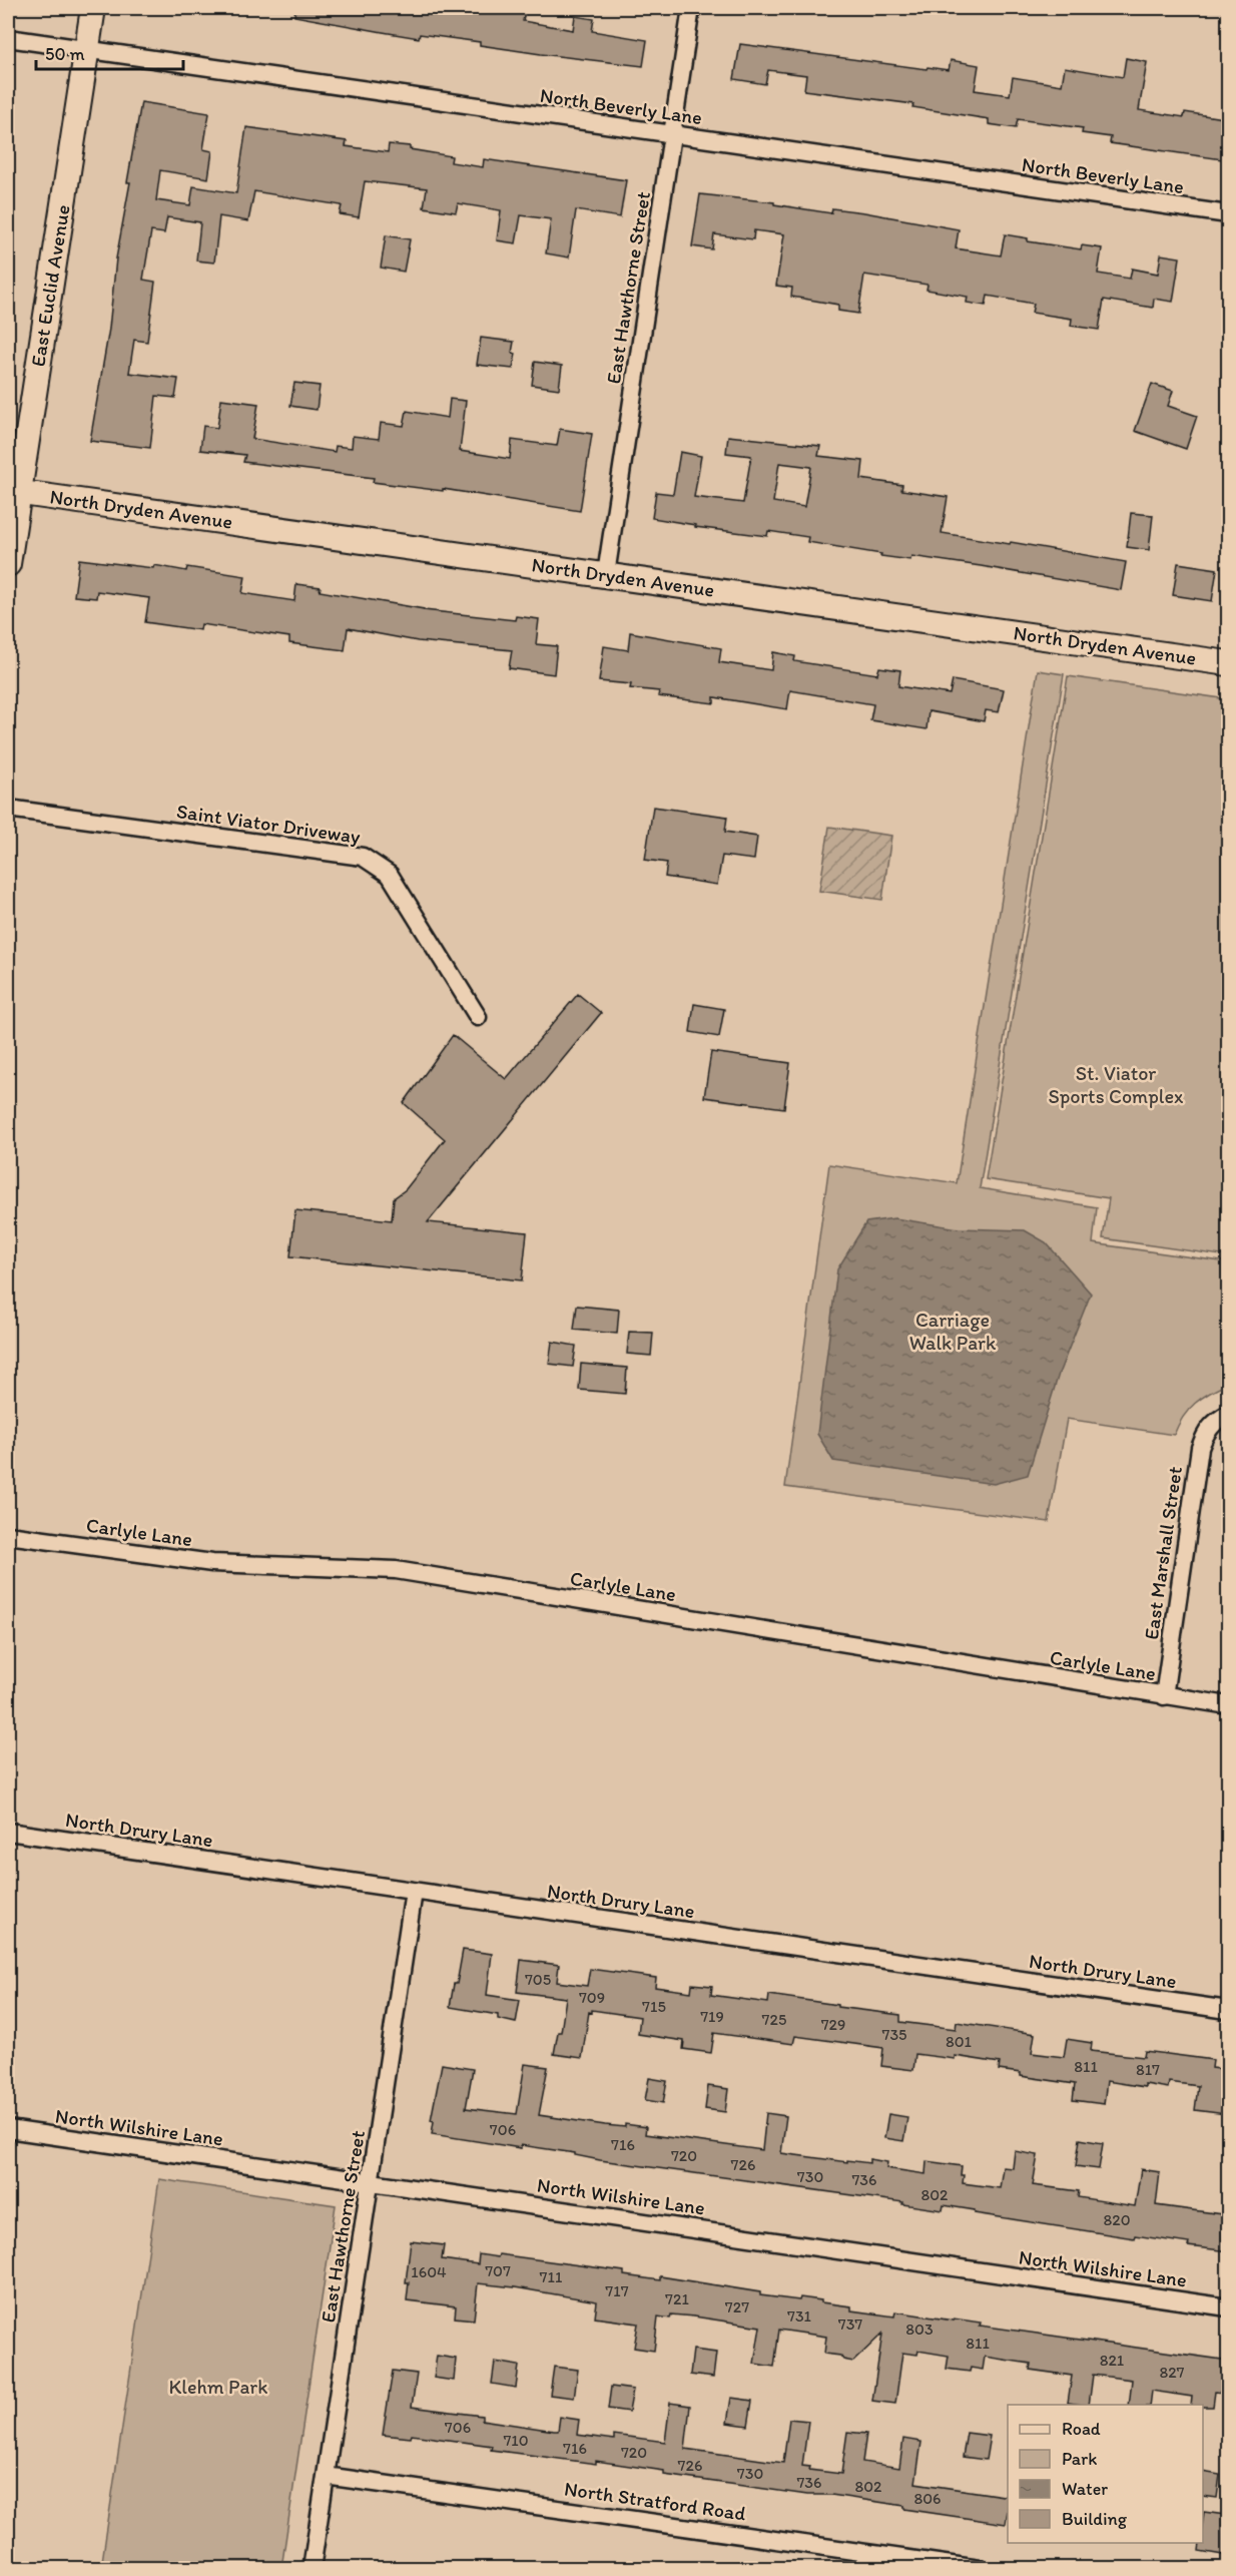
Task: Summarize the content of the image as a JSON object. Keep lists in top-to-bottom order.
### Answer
{
  "streets": {
    "street": [
      "North Beverly Lane",
      "East Euclid Avenue",
      "East Hawthorne Street",
      "North Dryden Avenue",
      "Saint Viator Driveway",
      "Carlyle Lane",
      "East Marshall Street",
      "North Drury Lane",
      "North Wilshire Lane",
      "North Stratford Road"
    ]
  },
  "crossings": [
    ["North Beverly Lane", "East Euclid Avenue"],
    ["North Beverly Lane", "East Hawthorne Street"],
    ["East Euclid Avenue", "North Dryden Avenue"],
    ["East Hawthorne Street", "North Dryden Avenue"],
    ["East Hawthorne Street", "North Drury Lane"],
    ["East Hawthorne Street", "North Wilshire Lane"],
    ["East Hawthorne Street", "North Stratford Road"],
    ["Carlyle Lane", "East Marshall Street"]
  ],
  "parks": ["St. Viator Sports Complex", "Carriage Walk Park", "Klehm Park"],
  "house_numbers": [
    "705",
    "709",
    "715",
    "719",
    "725",
    "729",
    "735",
    "801",
    "811",
    "817",
    "706",
    "716",
    "720",
    "726",
    "730",
    "736",
    "802",
    "820",
    "707",
    "1604",
    "711",
    "717",
    "721",
    "727",
    "731",
    "737",
    "803",
    "811",
    "821",
    "827",
    "706",
    "710",
    "716",
    "720",
    "726",
    "730",
    "736",
    "802",
    "806"
  ],
  "legend": [
    "Road",
    "Park",
    "Water",
    "Building"
  ],
  "scale_bar": "50 m"
}
